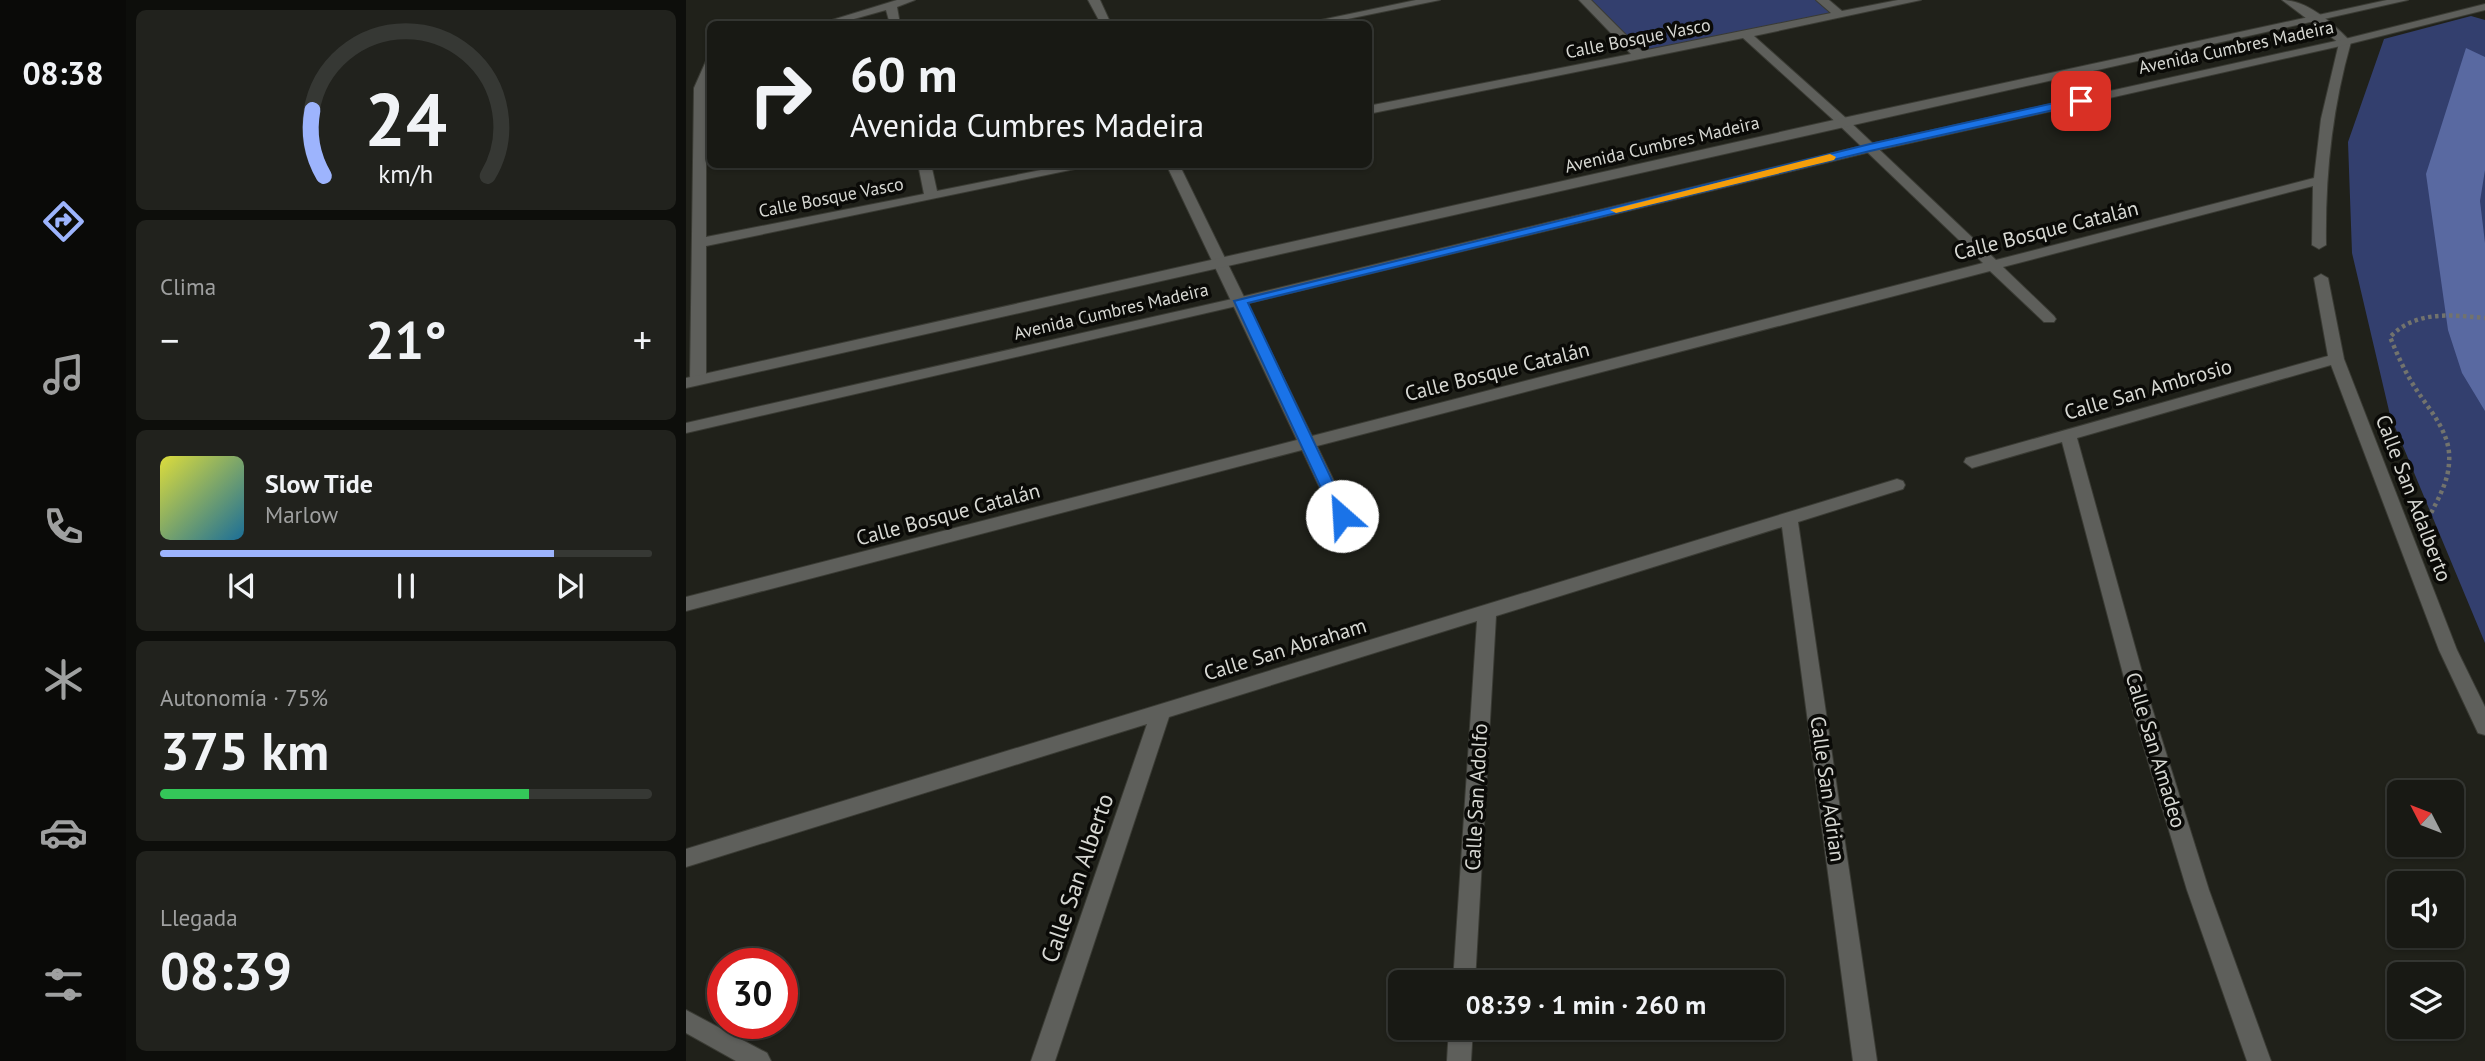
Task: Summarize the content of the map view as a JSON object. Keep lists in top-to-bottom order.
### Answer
{
  "streets": {
    "street": [
      "Calle Bosque Vasco",
      "Avenida Cumbres Madeira",
      "Calle Bosque Catalán",
      "Calle San Ambrosio",
      "Calle San Adalberto",
      "Calle San Abraham",
      "Calle San Amadeo",
      "Calle San Adrian",
      "Calle San Adolfo",
      "Calle San Alberto"
    ]
  },
  "crossings": [
    ["Calle San Ambrosio", "Calle San Adalberto"],
    ["Calle San Ambrosio", "Calle San Amadeo"],
    ["Calle San Abraham", "Calle San Adrian"],
    ["Calle San Abraham", "Calle San Adolfo"],
    ["Calle San Abraham", "Calle San Alberto"]
  ],
  "north": "top left",
  "page": {
    "tabs": "08:38",
    "turn": ["60 m", "Avenida Cumbres Madeira"],
    "tile": [
      "Clima",
      ["Autonomía · 75%", "375 km"],
      ["Llegada", "08:39"]
    ],
    "heat": ["−", "21°", "+"],
    "song": ["Slow Tide", "Marlow"],
    "limit": "30",
    "trip": "08:39 · 1 min · 260 m",
    "gauge": ["24", "km/h"]
  }
}
